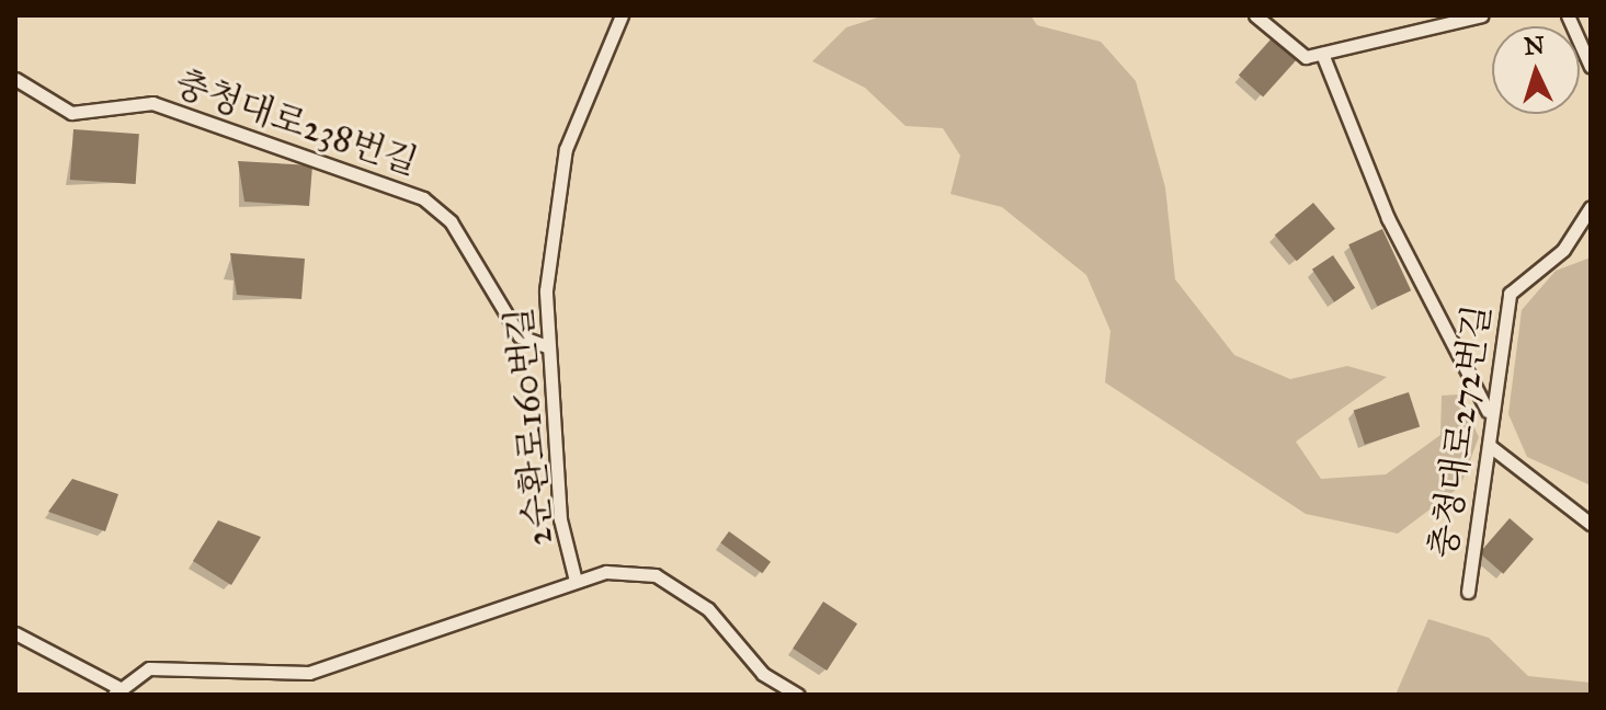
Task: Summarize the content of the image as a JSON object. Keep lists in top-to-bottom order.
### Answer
{
  "streets": {
    "lane": ["충청대로238번길", "2순환로160번길", "충청대로272번길"]
  },
  "crossings": [
    ["충청대로238번길", "2순환로160번길"]
  ],
  "north": "top"
}
